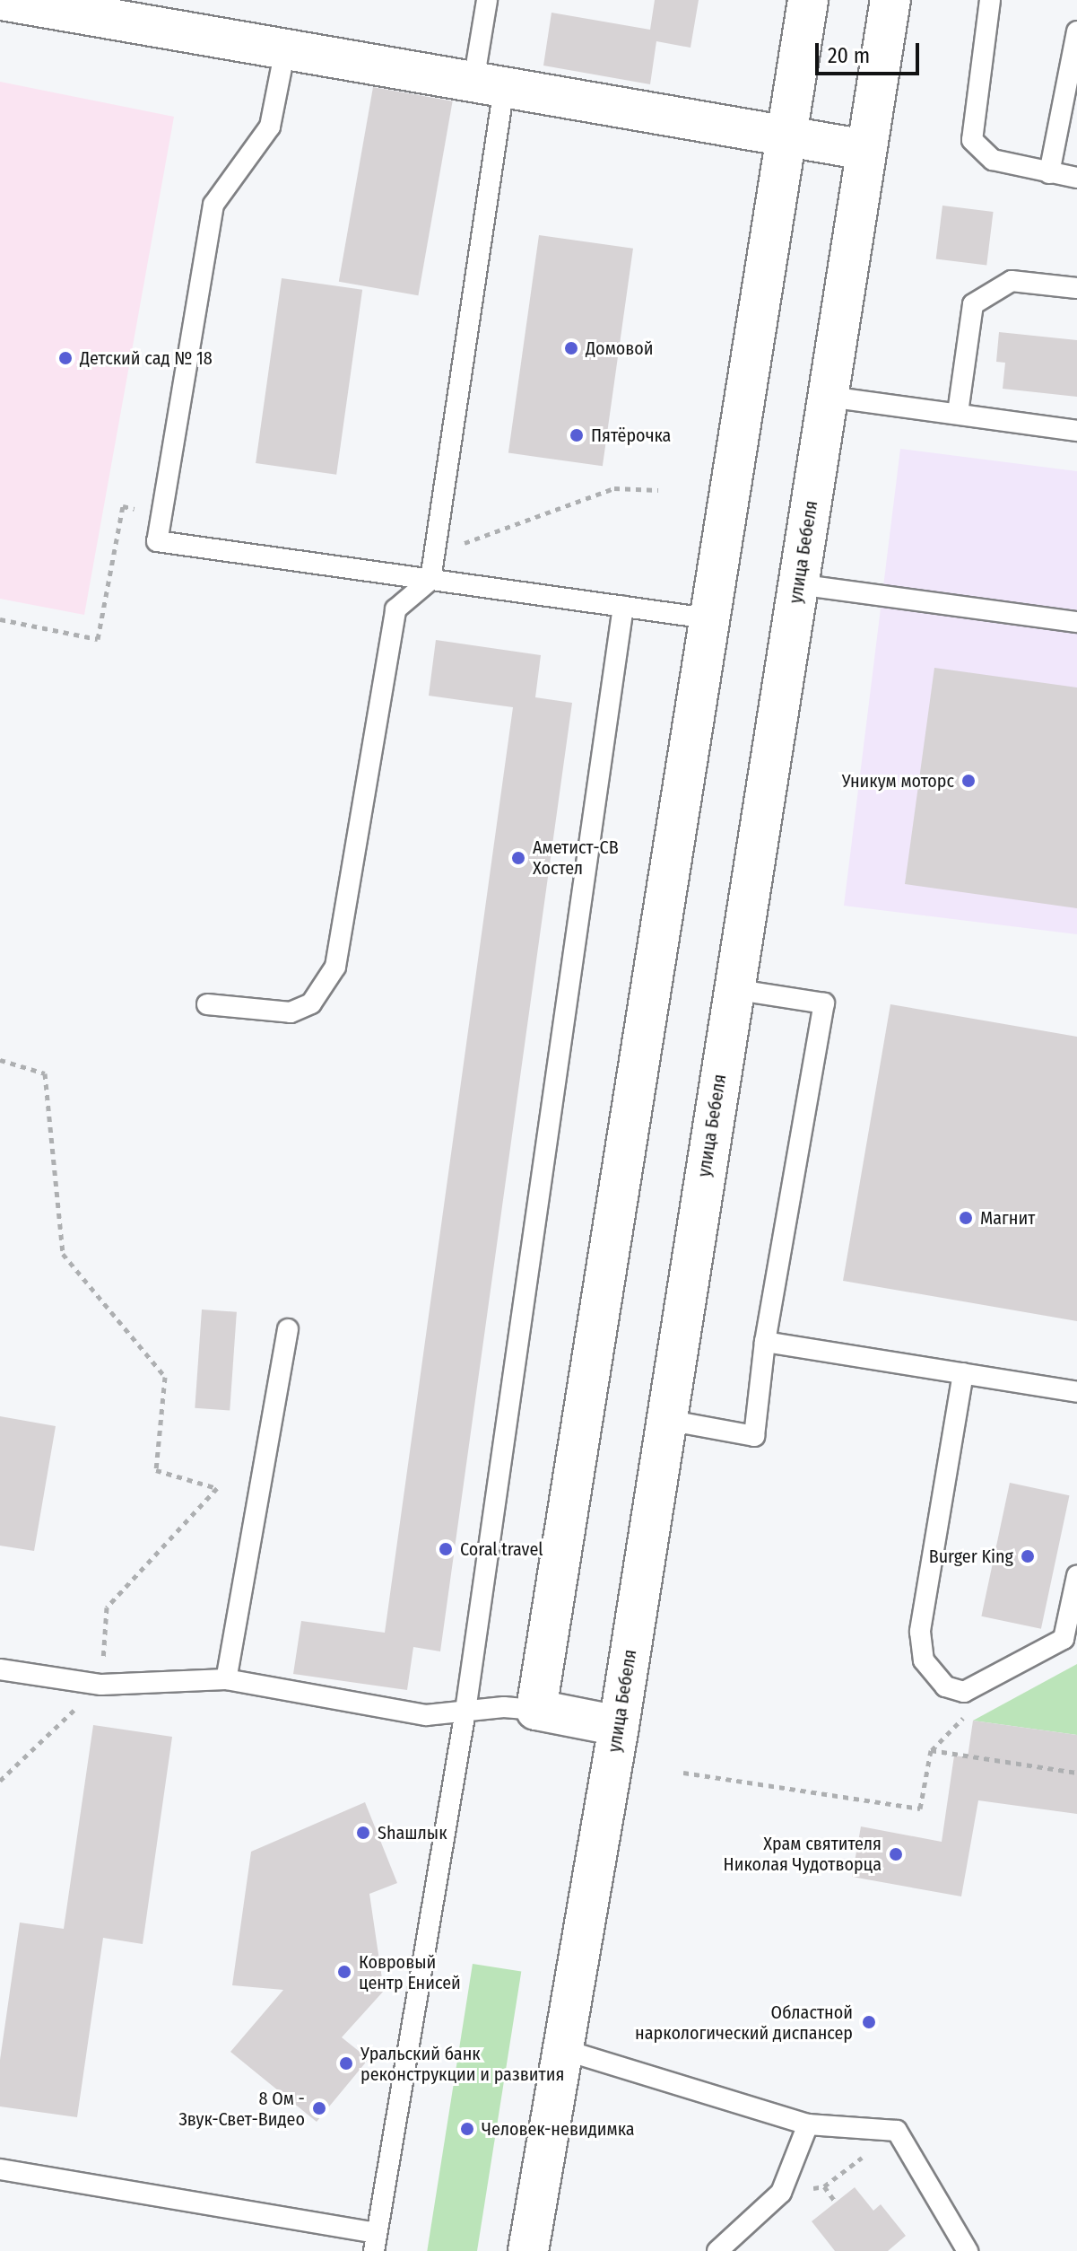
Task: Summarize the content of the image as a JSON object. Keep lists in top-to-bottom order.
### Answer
{
  "streets": {
    "street": ["улица Бебеля"]
  },
  "places": [
    "Домовой",
    "Детский сад № 18",
    "Пятёрочка",
    "Уникум моторс",
    "Аметист-СВ Хостел",
    "Магнит",
    "Coral travel",
    "Burger King",
    "Shашлык",
    "Храм святителя Николая Чудотворца",
    "Ковровый центр Енисей",
    "Областной наркологический диспансер",
    "Уральский банк реконструкции и развития",
    "8 Ом - Звук-Свет-Видео",
    "Человек-невидимка"
  ],
  "scale_bar": "20 m"
}
